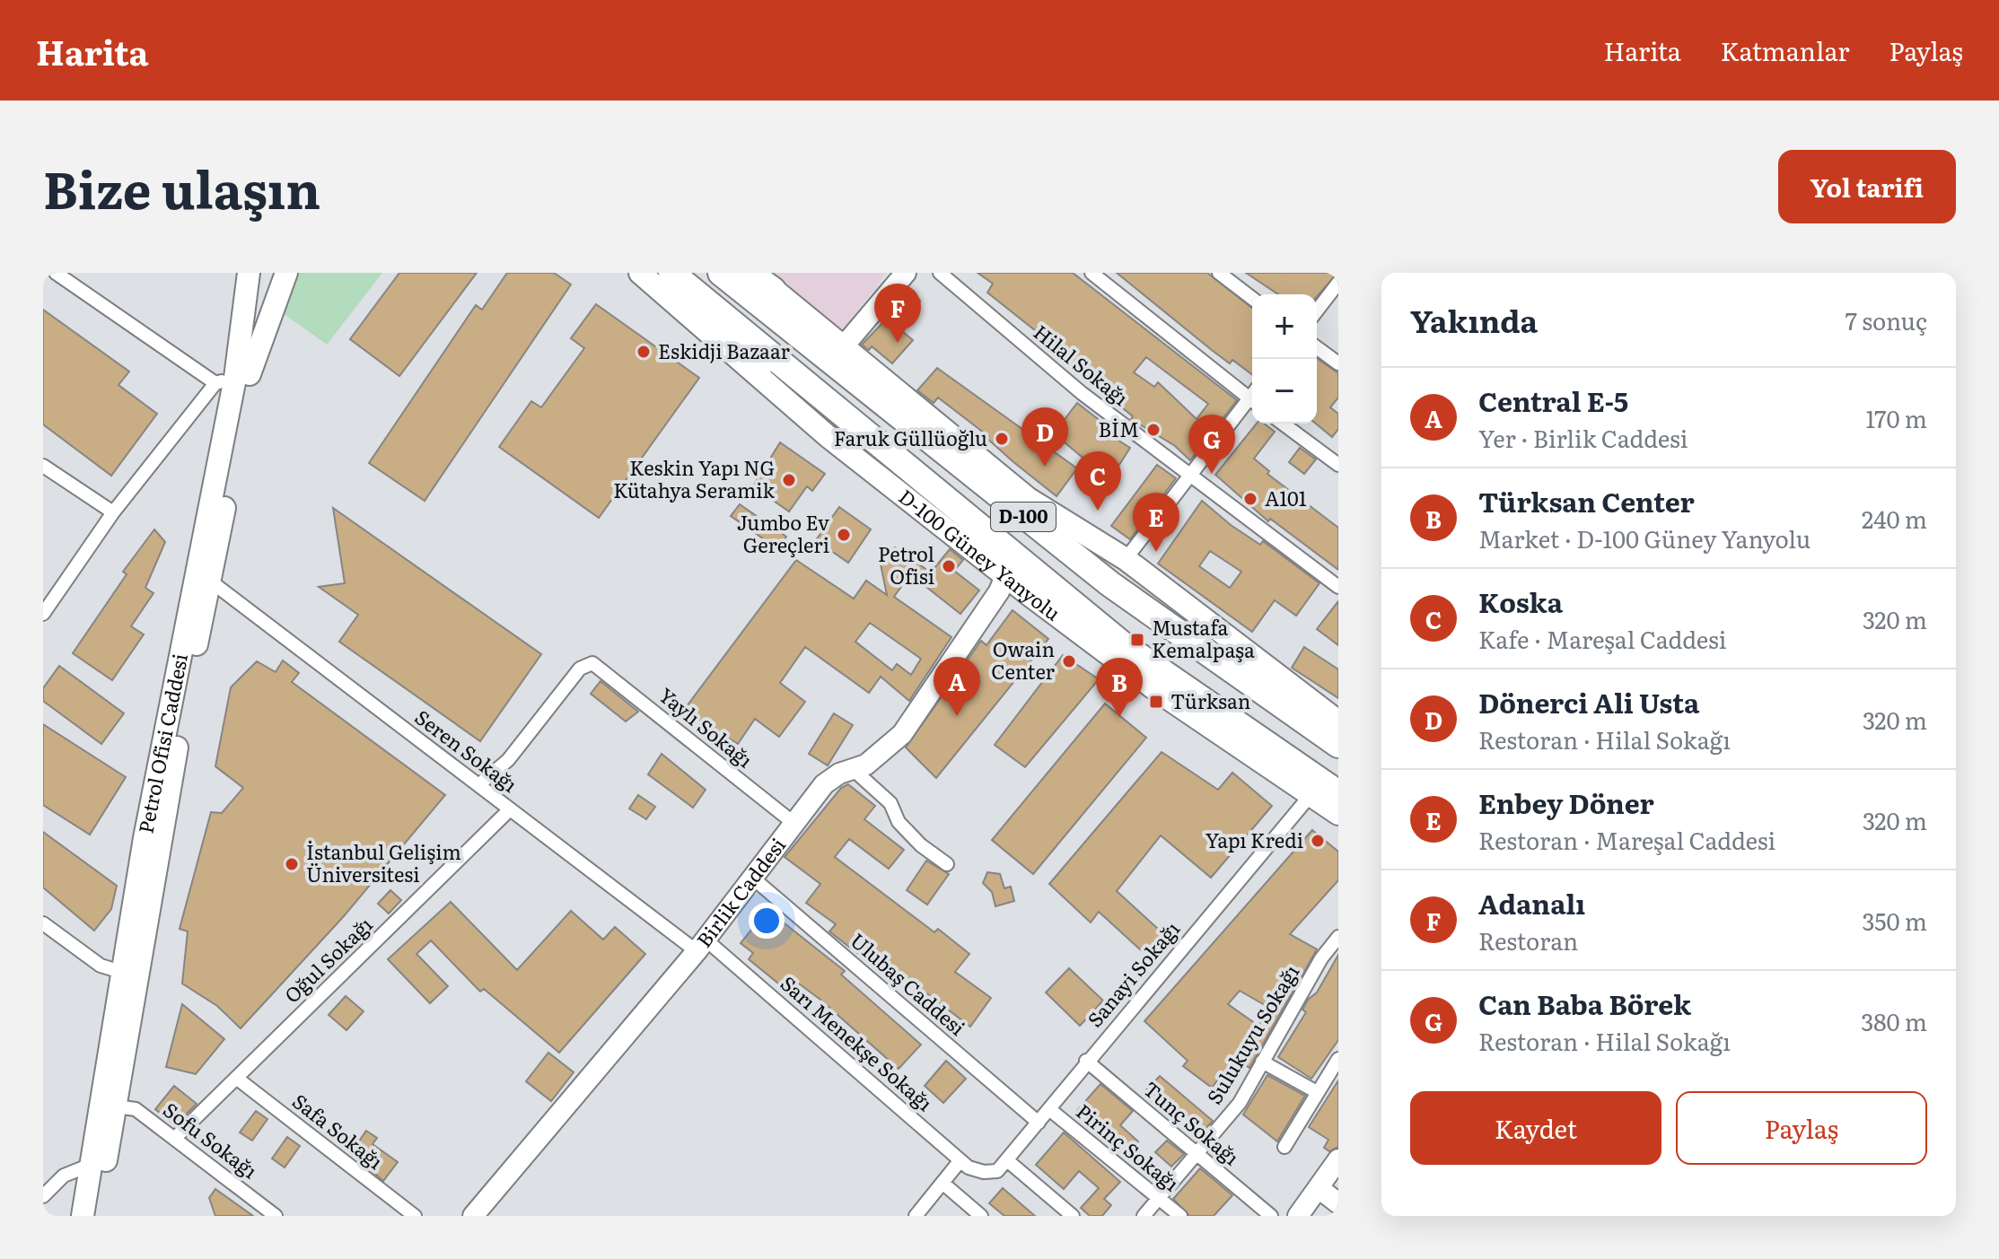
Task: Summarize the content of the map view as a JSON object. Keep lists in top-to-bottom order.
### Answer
{
  "streets": {
    "highway": ["D-100"],
    "main road": ["D-100 Güney Yanyolu", "Petrol Ofisi Caddesi"],
    "street": [
      "Hilal Sokağı",
      "Yaylı Sokağı",
      "Seren Sokağı",
      "Birlik Caddesi",
      "Oğul Sokağı",
      "Sanayi Sokağı",
      "Ulubaş Caddesi",
      "Sulukuyu Sokağı",
      "Sarı Menekşe Sokağı",
      "Tunç Sokağı",
      "Safa Sokağı",
      "Sofu Sokağı",
      "Pirinç Sokağı"
    ]
  },
  "crossings": [
    ["D-100", "D-100 Güney Yanyolu"],
    ["D-100", "Birlik Caddesi"],
    ["D-100 Güney Yanyolu", "Birlik Caddesi"],
    ["D-100 Güney Yanyolu", "Sanayi Sokağı"],
    ["Yaylı Sokağı", "Seren Sokağı"],
    ["Yaylı Sokağı", "Birlik Caddesi"],
    ["Petrol Ofisi Caddesi", "Seren Sokağı"],
    ["Petrol Ofisi Caddesi", "Sofu Sokağı"],
    ["Seren Sokağı", "Birlik Caddesi"],
    ["Seren Sokağı", "Oğul Sokağı"],
    ["Seren Sokağı", "Sarı Menekşe Sokağı"],
    ["Birlik Caddesi", "Ulubaş Caddesi"],
    ["Birlik Caddesi", "Sarı Menekşe Sokağı"],
    ["Oğul Sokağı", "Safa Sokağı"],
    ["Oğul Sokağı", "Sofu Sokağı"],
    ["Sanayi Sokağı", "Ulubaş Caddesi"],
    ["Sanayi Sokağı", "Sarı Menekşe Sokağı"],
    ["Sanayi Sokağı", "Tunç Sokağı"],
    ["Sanayi Sokağı", "Pirinç Sokağı"],
    ["Sulukuyu Sokağı", "Tunç Sokağı"],
    ["Sulukuyu Sokağı", "Pirinç Sokağı"]
  ],
  "places": {
    "other": [
      "Eskidji Bazaar",
      "BİM",
      "Faruk Güllüoğlu",
      "Keskin Yapı NG Kütahya Seramik",
      "A101",
      "Jumbo Ev Gereçleri",
      "Petrol Ofisi",
      "Owain Center",
      "Yapı Kredi",
      "İstanbul Gelişim Üniversitesi"
    ],
    "transit": ["Mustafa Kemalpaşa", "Türksan"]
  },
  "page": {
    "header": "Harita",
    "nav": ["Harita", "Katmanlar", "Paylaş"],
    "title": "Bize ulaşın",
    "buttons": [
      "Yol tarifi",
      ["Kaydet", "Paylaş"]
    ],
    "heading": ["Yakında", "7 sonuç"],
    "pins": [
      "F",
      "D",
      "G",
      "C",
      "E",
      "A",
      "B"
    ],
    "map_buttons": ["+", "−"],
    "list": [
      {
        "mark": "A",
        "name": "Central E-5",
        "note": "Yer · Birlik Caddesi",
        "value": "170 m"
      },
      {
        "mark": "B",
        "name": "Türksan Center",
        "note": "Market · D-100 Güney Yanyolu",
        "value": "240 m"
      },
      {
        "mark": "C",
        "name": "Koska",
        "note": "Kafe · Mareşal Caddesi",
        "value": "320 m"
      },
      {
        "mark": "D",
        "name": "Dönerci Ali Usta",
        "note": "Restoran · Hilal Sokağı",
        "value": "320 m"
      },
      {
        "mark": "E",
        "name": "Enbey Döner",
        "note": "Restoran · Mareşal Caddesi",
        "value": "320 m"
      },
      {
        "mark": "F",
        "name": "Adanalı",
        "note": "Restoran",
        "value": "350 m"
      },
      {
        "mark": "G",
        "name": "Can Baba Börek",
        "note": "Restoran · Hilal Sokağı",
        "value": "380 m"
      }
    ]
  }
}
